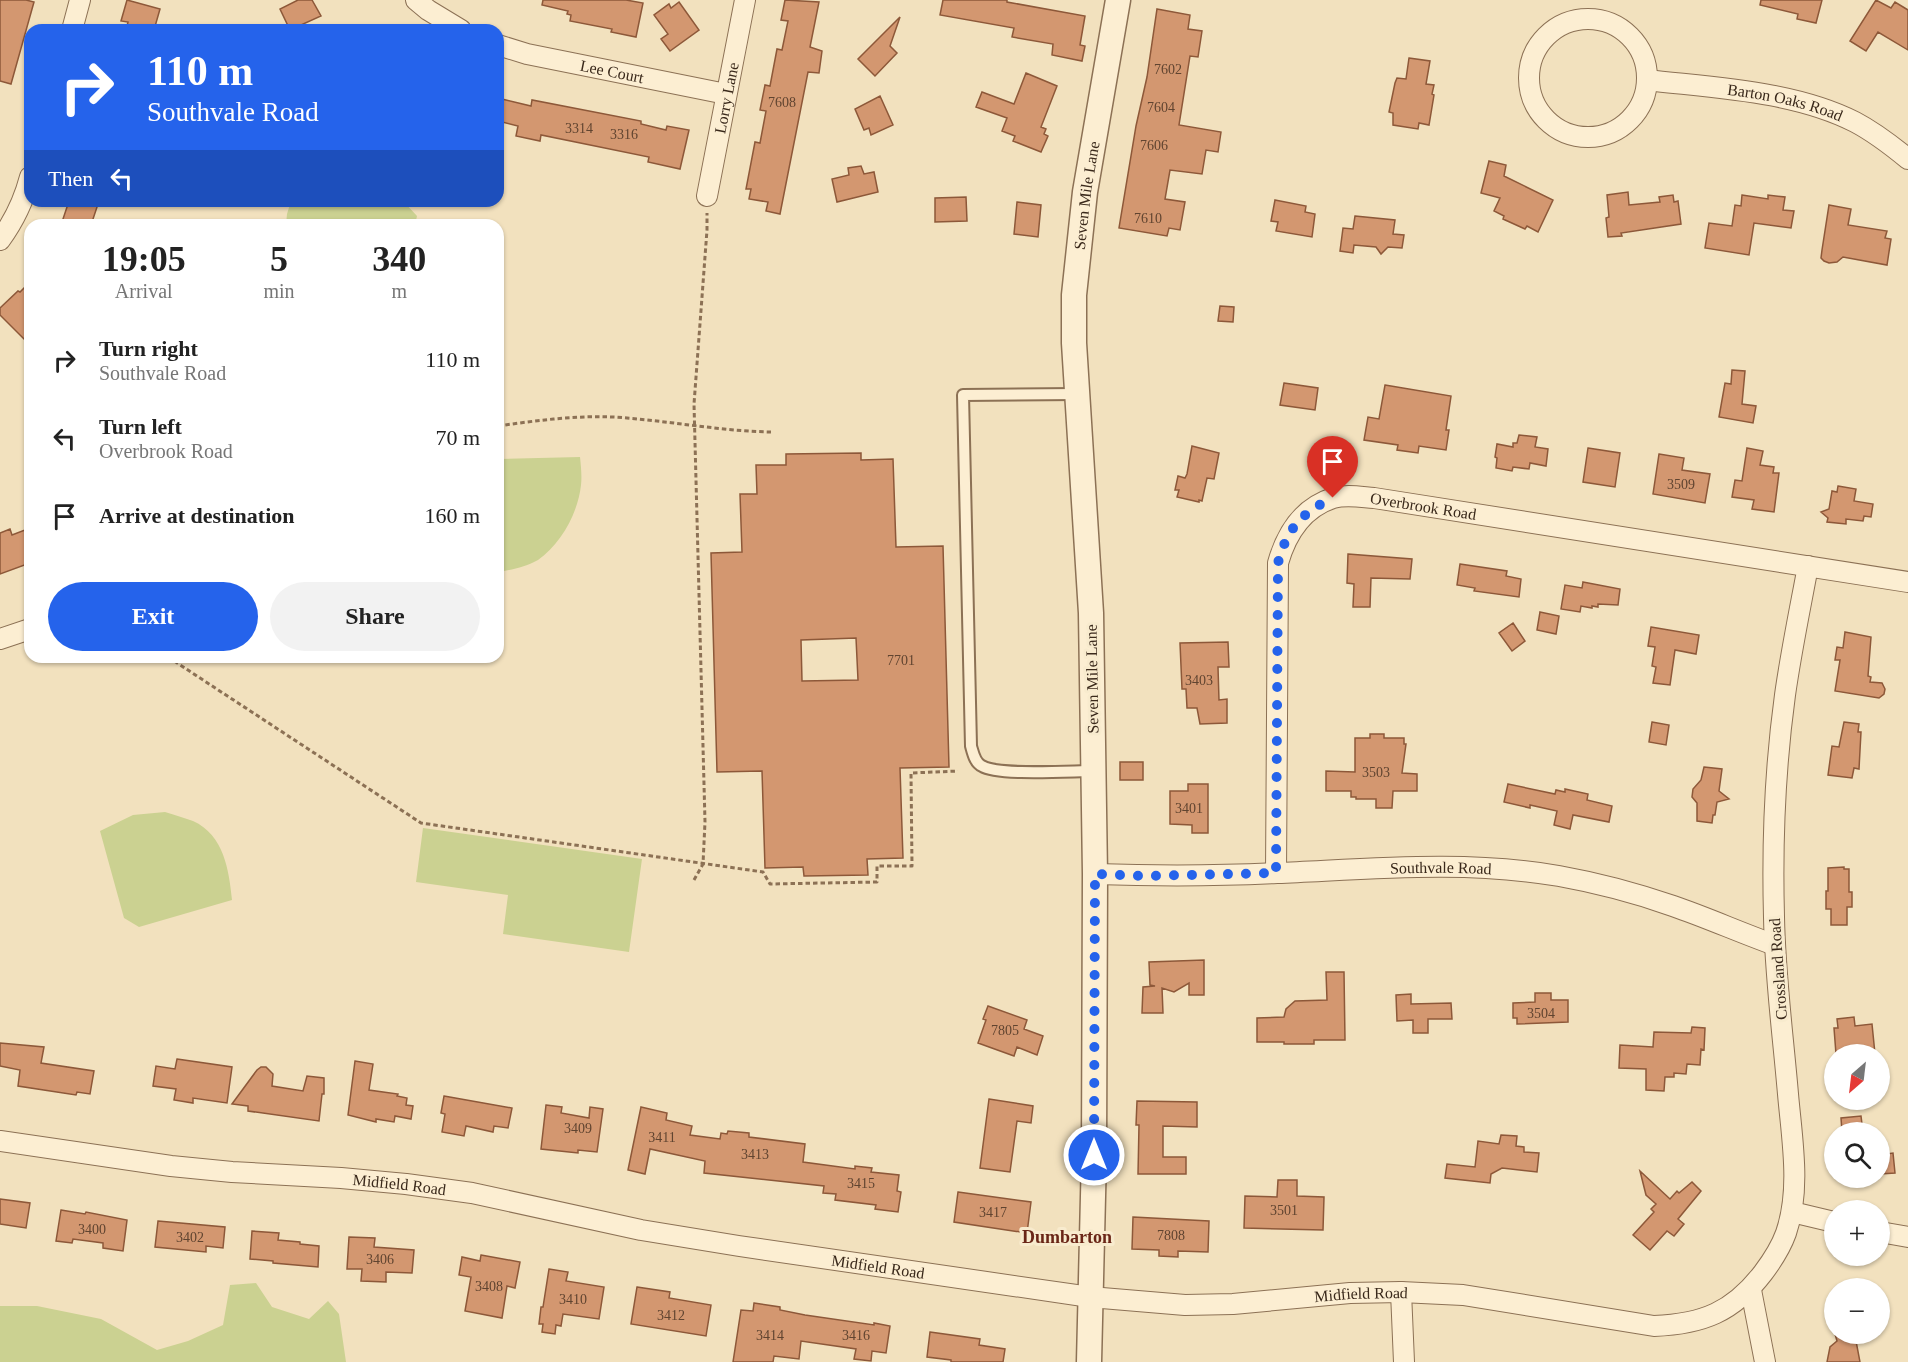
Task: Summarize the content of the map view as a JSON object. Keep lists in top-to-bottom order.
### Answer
{
  "streets": {
    "street": [
      "Lee Court",
      "Lorry Lane",
      "Barton Oaks Road",
      "Seven Mile Lane",
      "Overbrook Road",
      "Southvale Road",
      "Crossland Road",
      "Midfield Road"
    ]
  },
  "crossings": [
    ["Lee Court", "Lorry Lane"],
    ["Seven Mile Lane", "Southvale Road"],
    ["Seven Mile Lane", "Midfield Road"],
    ["Overbrook Road", "Southvale Road"],
    ["Overbrook Road", "Crossland Road"],
    ["Southvale Road", "Crossland Road"],
    ["Crossland Road", "Midfield Road"]
  ],
  "districts": ["Dumbarton"],
  "house_numbers": [
    "7602",
    "7608",
    "7604",
    "3314",
    "3316",
    "7606",
    "7610",
    "3509",
    "7701",
    "3403",
    "3503",
    "3401",
    "3504",
    "7805",
    "3409",
    "3411",
    "3413",
    "3415",
    "3501",
    "3417",
    "3400",
    "7808",
    "3402",
    "3406",
    "3408",
    "3410",
    "3412",
    "3414",
    "3416"
  ],
  "north": "bottom left",
  "page": {
    "turn": ["110 m", "Southvale Road"],
    "then": "Then",
    "eta": [
      "19:05",
      "Arrival",
      "5",
      "min",
      "340",
      "m"
    ],
    "list": [
      {
        "name": "Turn right",
        "note": "Southvale Road",
        "value": "110 m"
      },
      {
        "name": "Turn left",
        "note": "Overbrook Road",
        "value": "70 m"
      },
      {
        "name": "Arrive at destination",
        "value": "160 m"
      }
    ],
    "buttons": ["Exit", "Share"],
    "map_buttons": ["+", "−"]
  }
}
